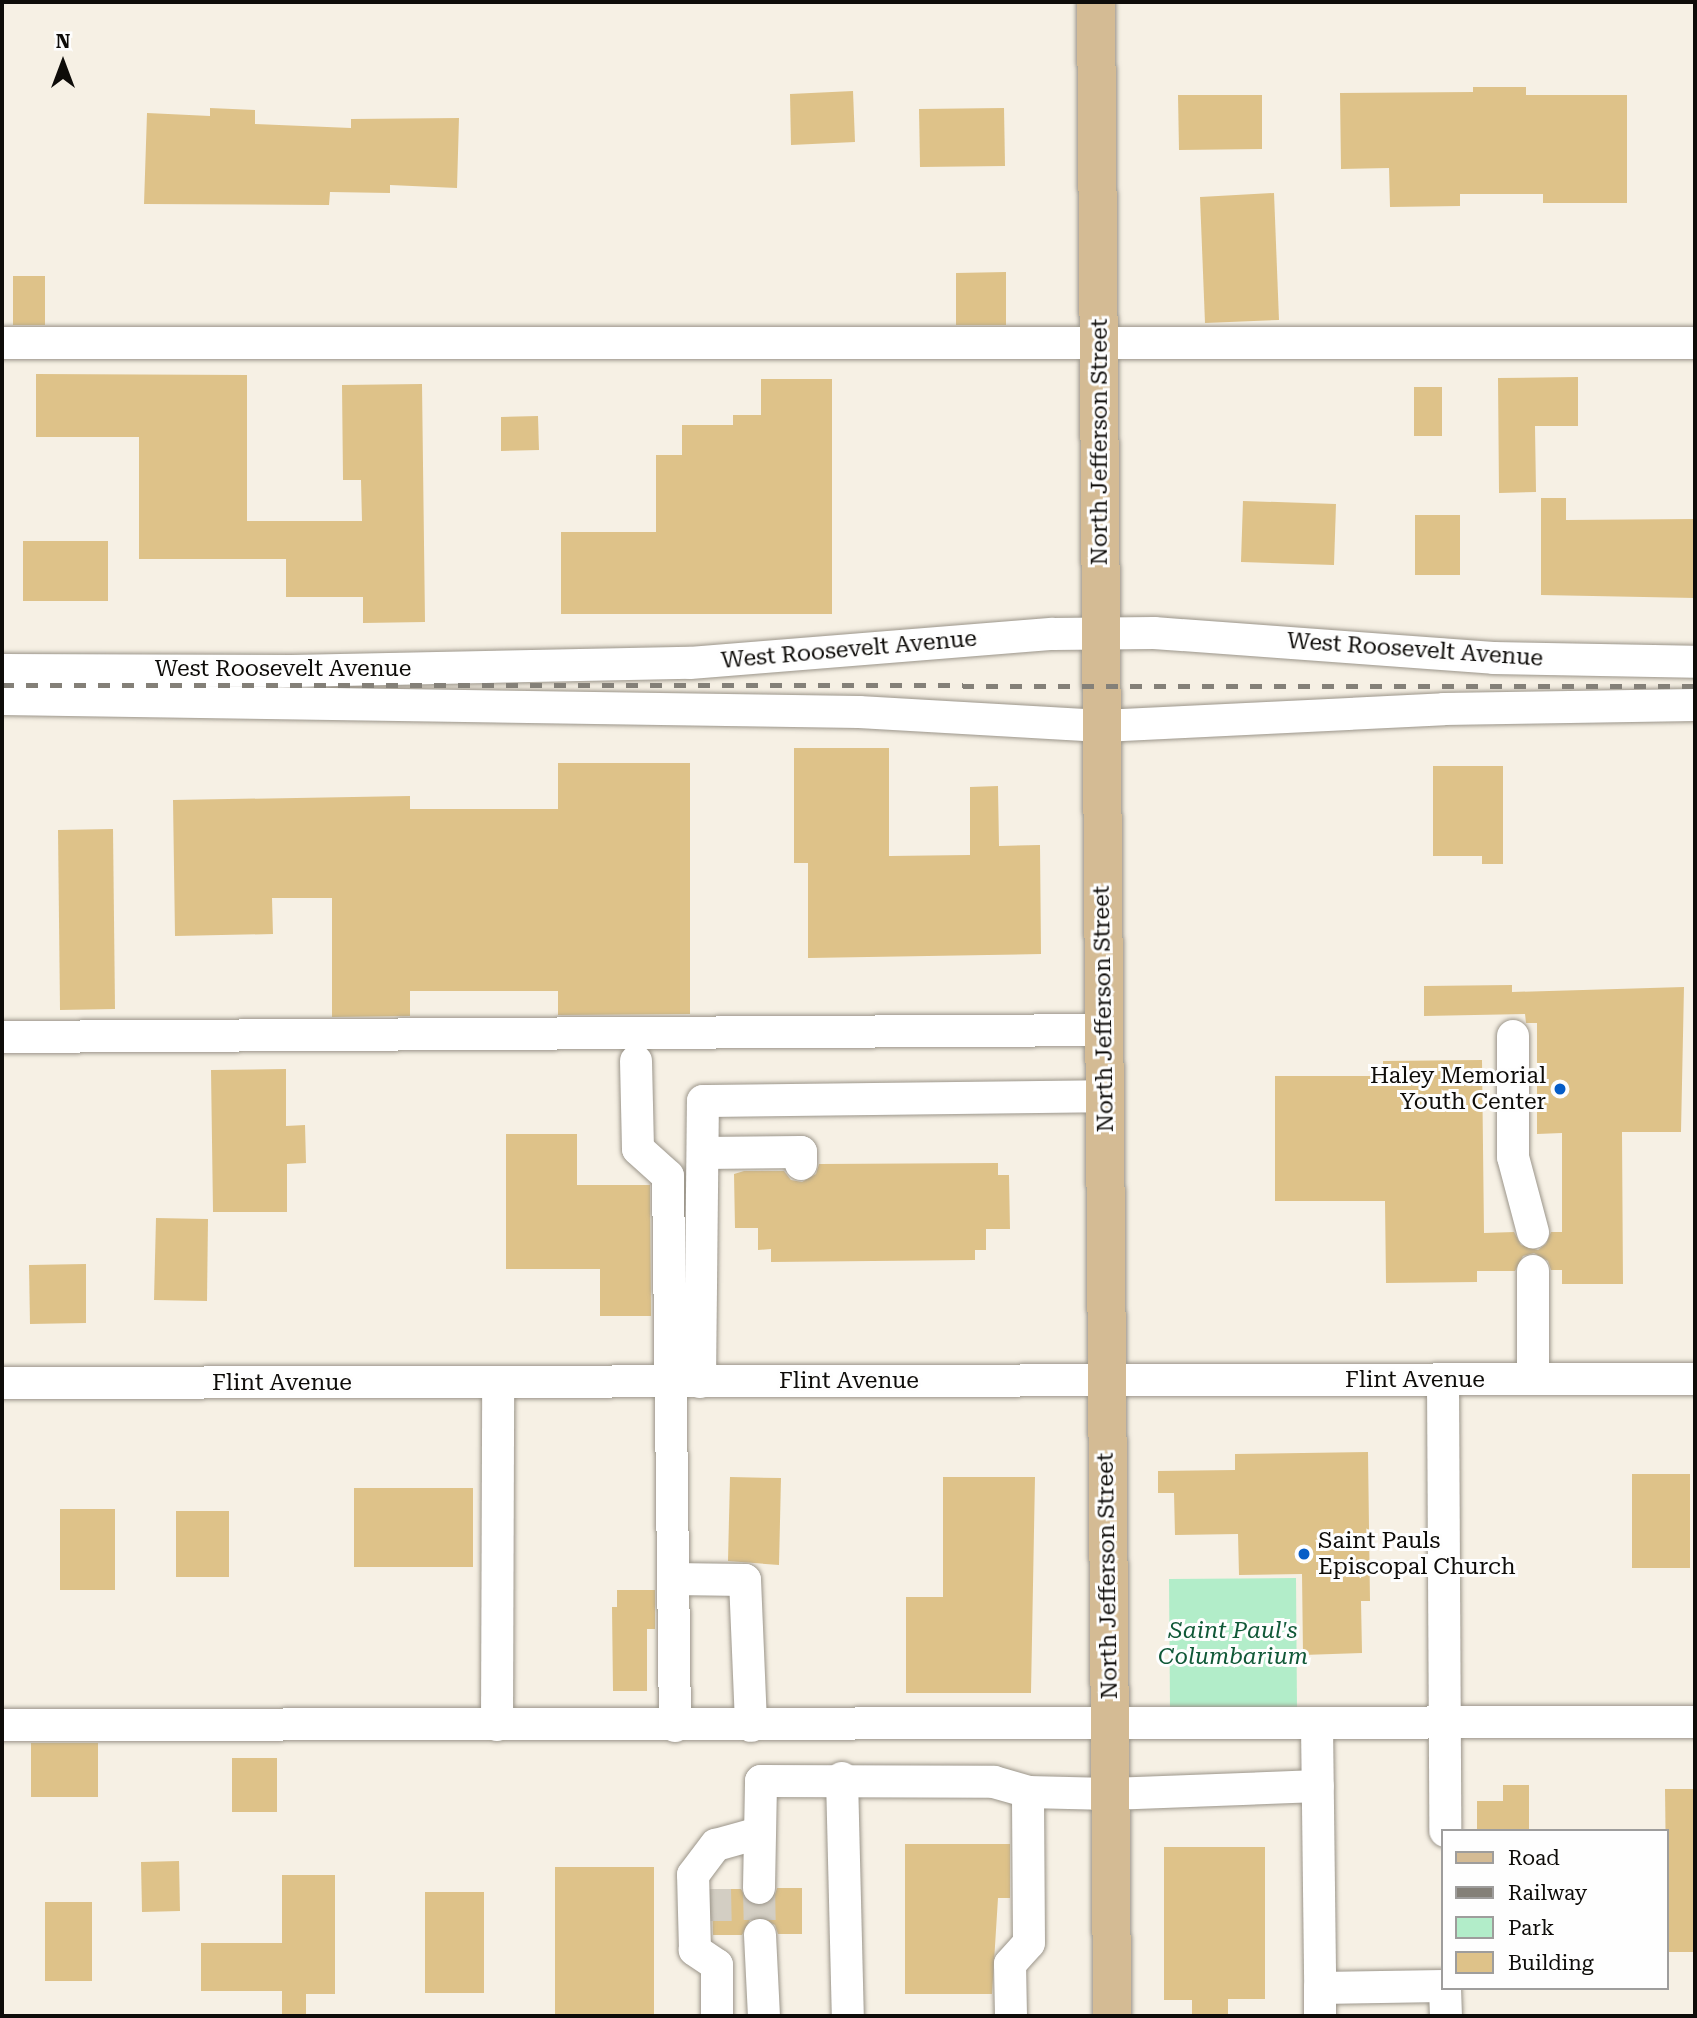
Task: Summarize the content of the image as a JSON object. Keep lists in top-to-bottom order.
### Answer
{
  "streets": {
    "main road": ["North Jefferson Street"],
    "street": ["West Roosevelt Avenue", "Flint Avenue"]
  },
  "crossings": [
    ["North Jefferson Street", "West Roosevelt Avenue"],
    ["North Jefferson Street", "Flint Avenue"]
  ],
  "parks": ["Saint Paul's Columbarium"],
  "places": ["Haley Memorial Youth Center", "Saint Pauls Episcopal Church"],
  "legend": [
    "Road",
    "Railway",
    "Park",
    "Building"
  ],
  "north": "top"
}
